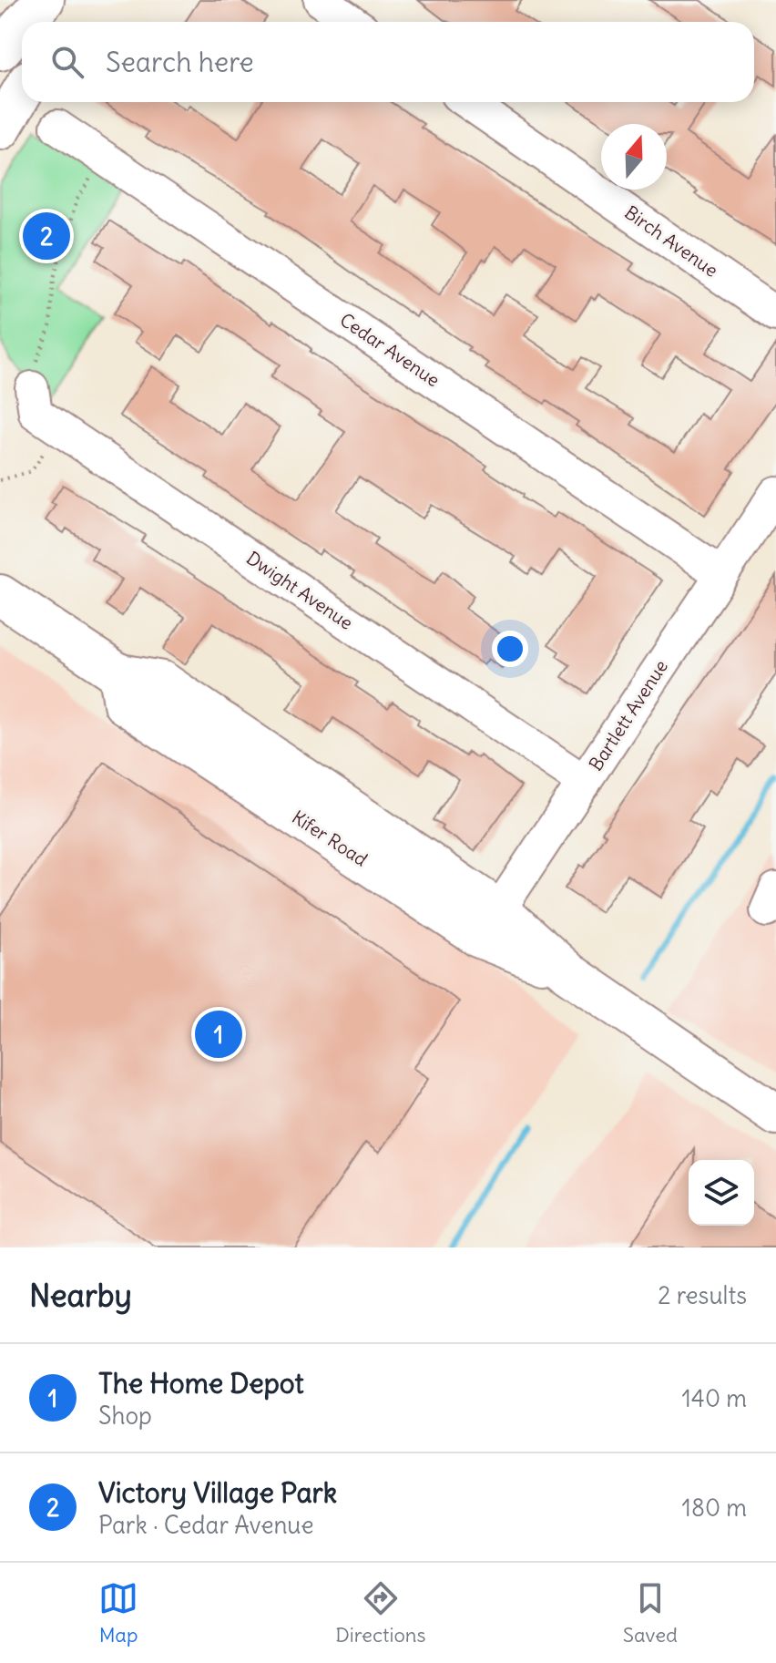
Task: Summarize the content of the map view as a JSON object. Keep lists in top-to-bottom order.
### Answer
{
  "streets": {
    "main road": ["Kifer Road"],
    "street": [
      "Birch Avenue",
      "Cedar Avenue",
      "Dwight Avenue",
      "Bartlett Avenue"
    ]
  },
  "crossings": [
    ["Cedar Avenue", "Bartlett Avenue"],
    ["Dwight Avenue", "Bartlett Avenue"],
    ["Bartlett Avenue", "Kifer Road"]
  ],
  "north": "top",
  "page": {
    "search": "Search here",
    "pins": ["2", "1"],
    "heading": ["Nearby", "2 results"],
    "list": [
      {
        "mark": "1",
        "name": "The Home Depot",
        "note": "Shop",
        "value": "140 m"
      },
      {
        "mark": "2",
        "name": "Victory Village Park",
        "note": "Park · Cedar Avenue",
        "value": "180 m"
      }
    ],
    "nav": ["Map", "Directions", "Saved"]
  }
}
